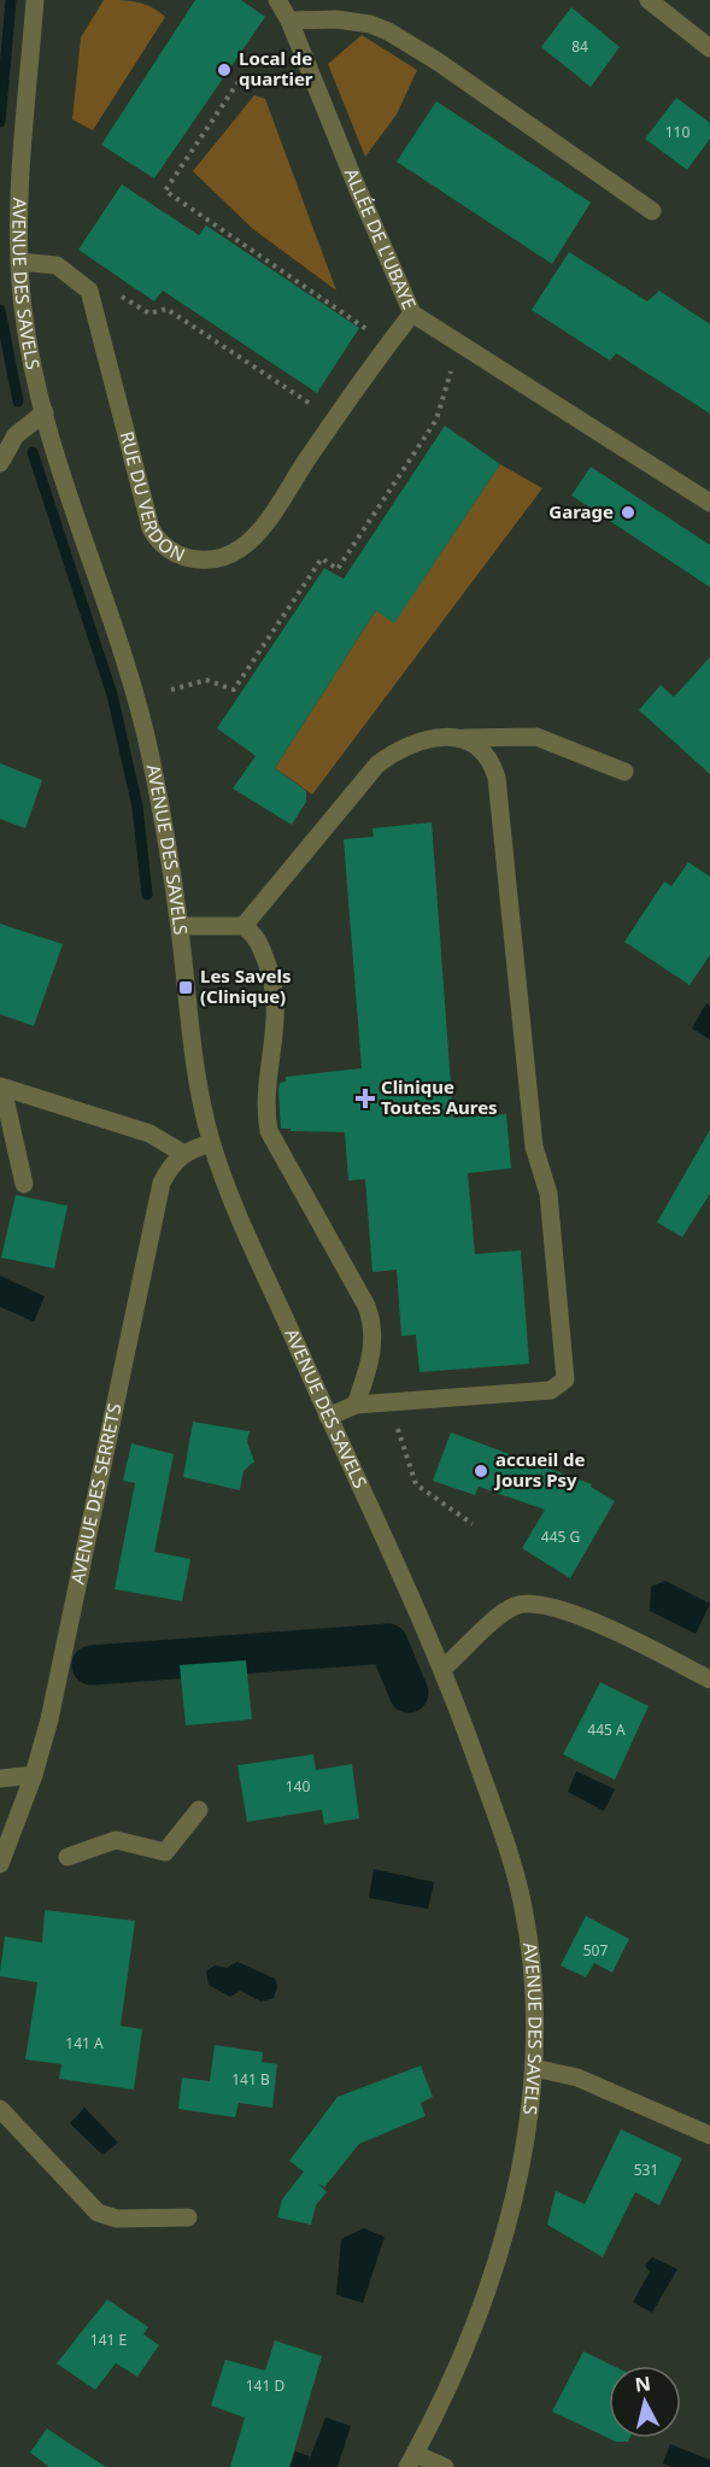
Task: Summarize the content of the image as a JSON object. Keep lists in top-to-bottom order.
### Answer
{
  "streets": {
    "street": [
      "ALLÉE DE L'UBAYE",
      "AVENUE DES SAVELS",
      "RUE DU VERDON",
      "AVENUE DES SERRETS"
    ]
  },
  "crossings": [
    ["ALLÉE DE L'UBAYE", "RUE DU VERDON"]
  ],
  "places": {
    "other": ["Local de quartier", "Garage", "accueil de Jours Psy"],
    "transit": ["Les Savels (Clinique)"],
    "health": ["Clinique Toutes Aures"]
  },
  "house_numbers": [
    "84",
    "110",
    "445 G",
    "445 A",
    "140",
    "507",
    "141 A",
    "141 B",
    "531",
    "141 E",
    "141 D"
  ],
  "north": "top"
}
